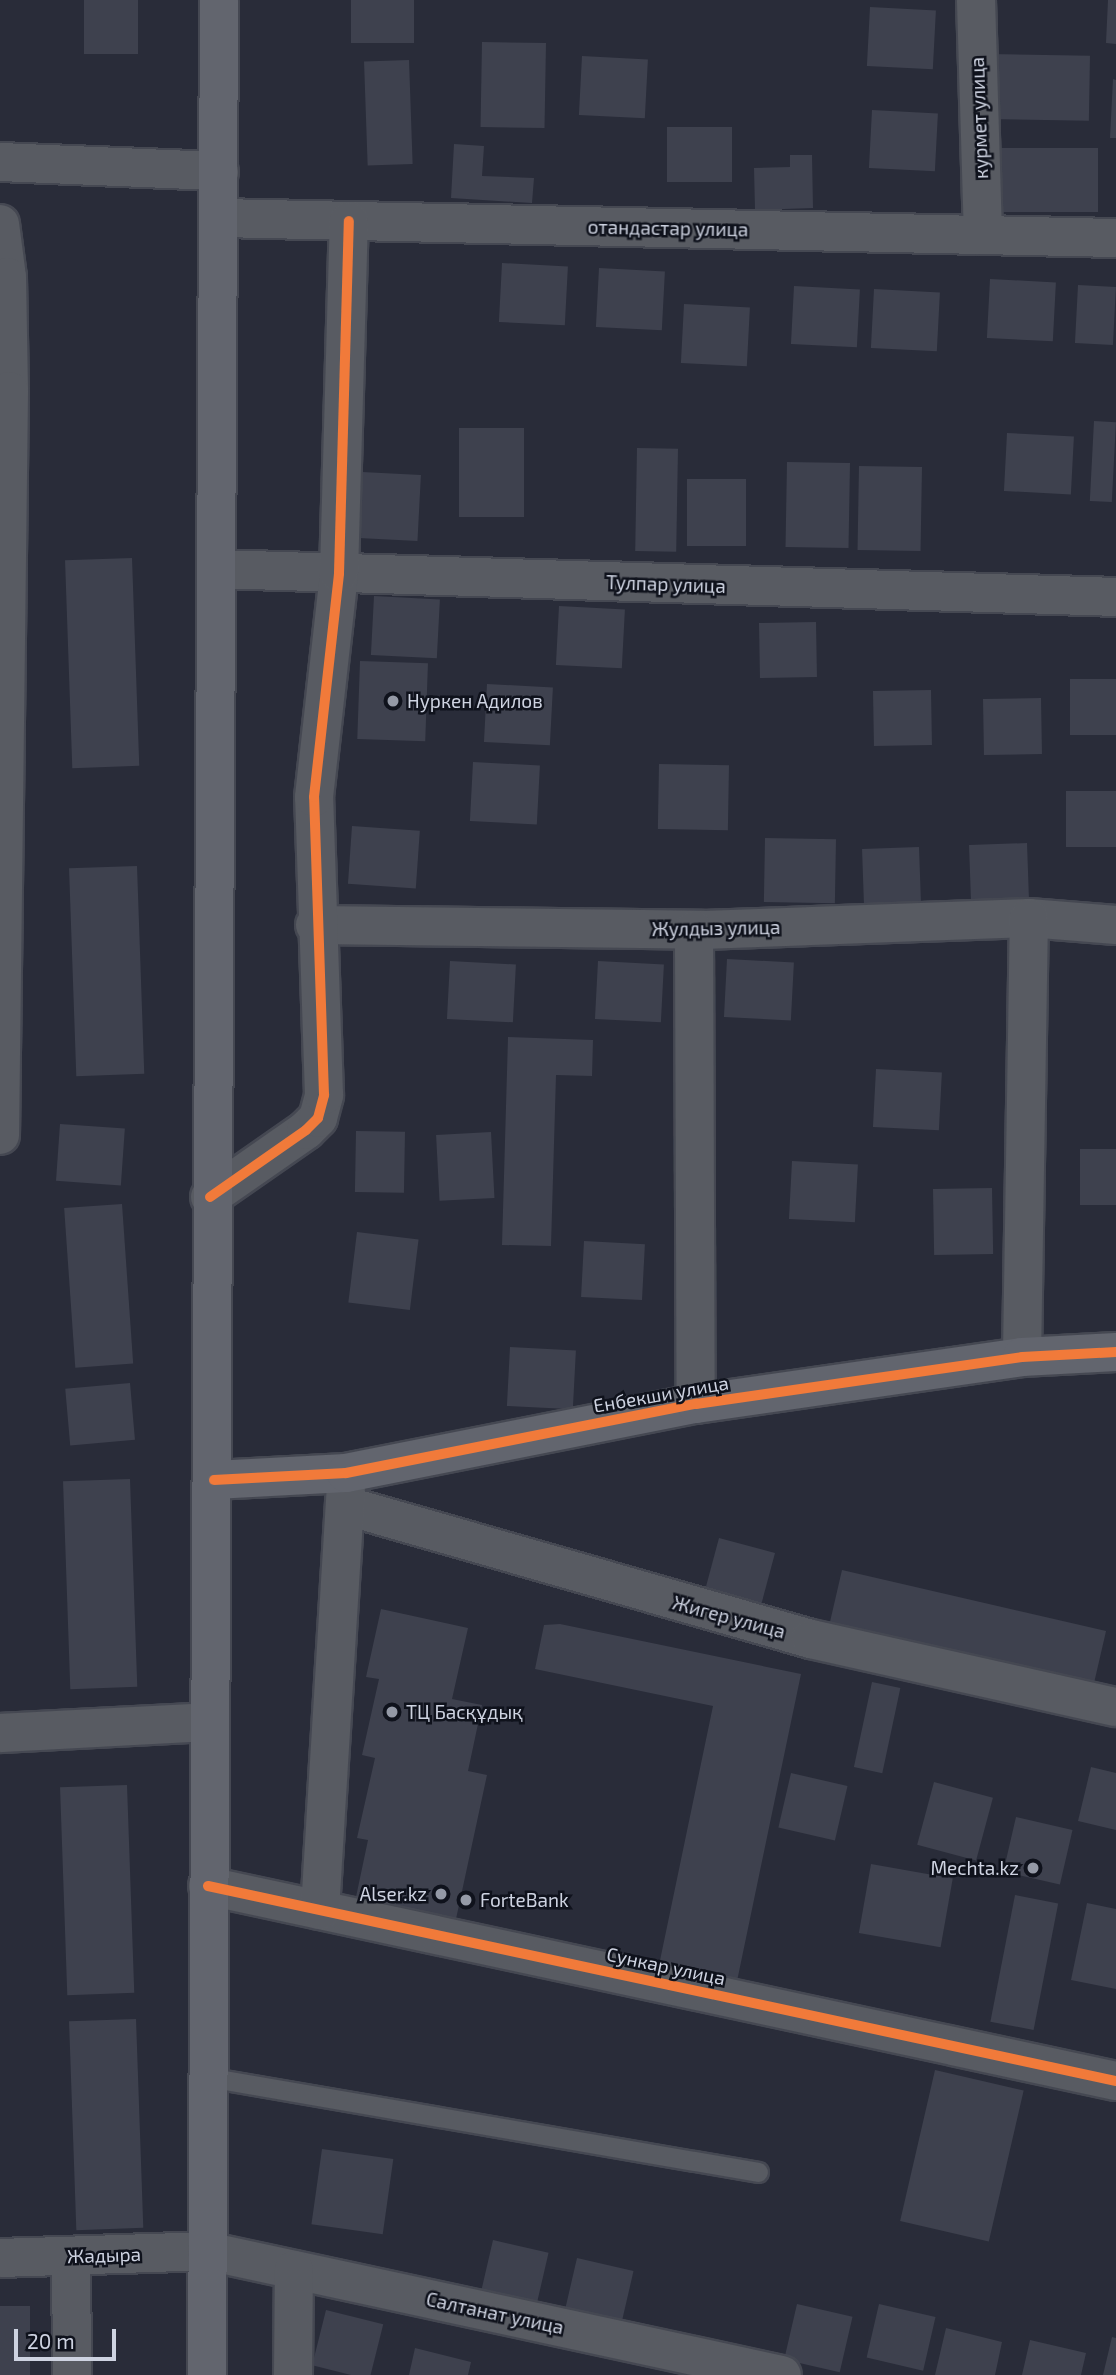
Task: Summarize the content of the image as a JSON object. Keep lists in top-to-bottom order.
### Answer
{
  "streets": {
    "main road": ["Енбекши улица"],
    "street": [
      "курмет улица",
      "отандастар улица",
      "Тулпар улица",
      "Жулдыз улица",
      "Жигер улица",
      "Сункар улица",
      "Жадыра",
      "Салтанат улица"
    ]
  },
  "crossings": [
    ["курмет улица", "отандастар улица"],
    ["Енбекши улица", "Жигер улица"],
    ["Жадыра", "Салтанат улица"]
  ],
  "places": [
    "Нуркен Адилов",
    "ТЦ Басқұдық",
    "Mechta.kz",
    "Alser.kz",
    "ForteBank"
  ],
  "scale_bar": "20 m"
}
